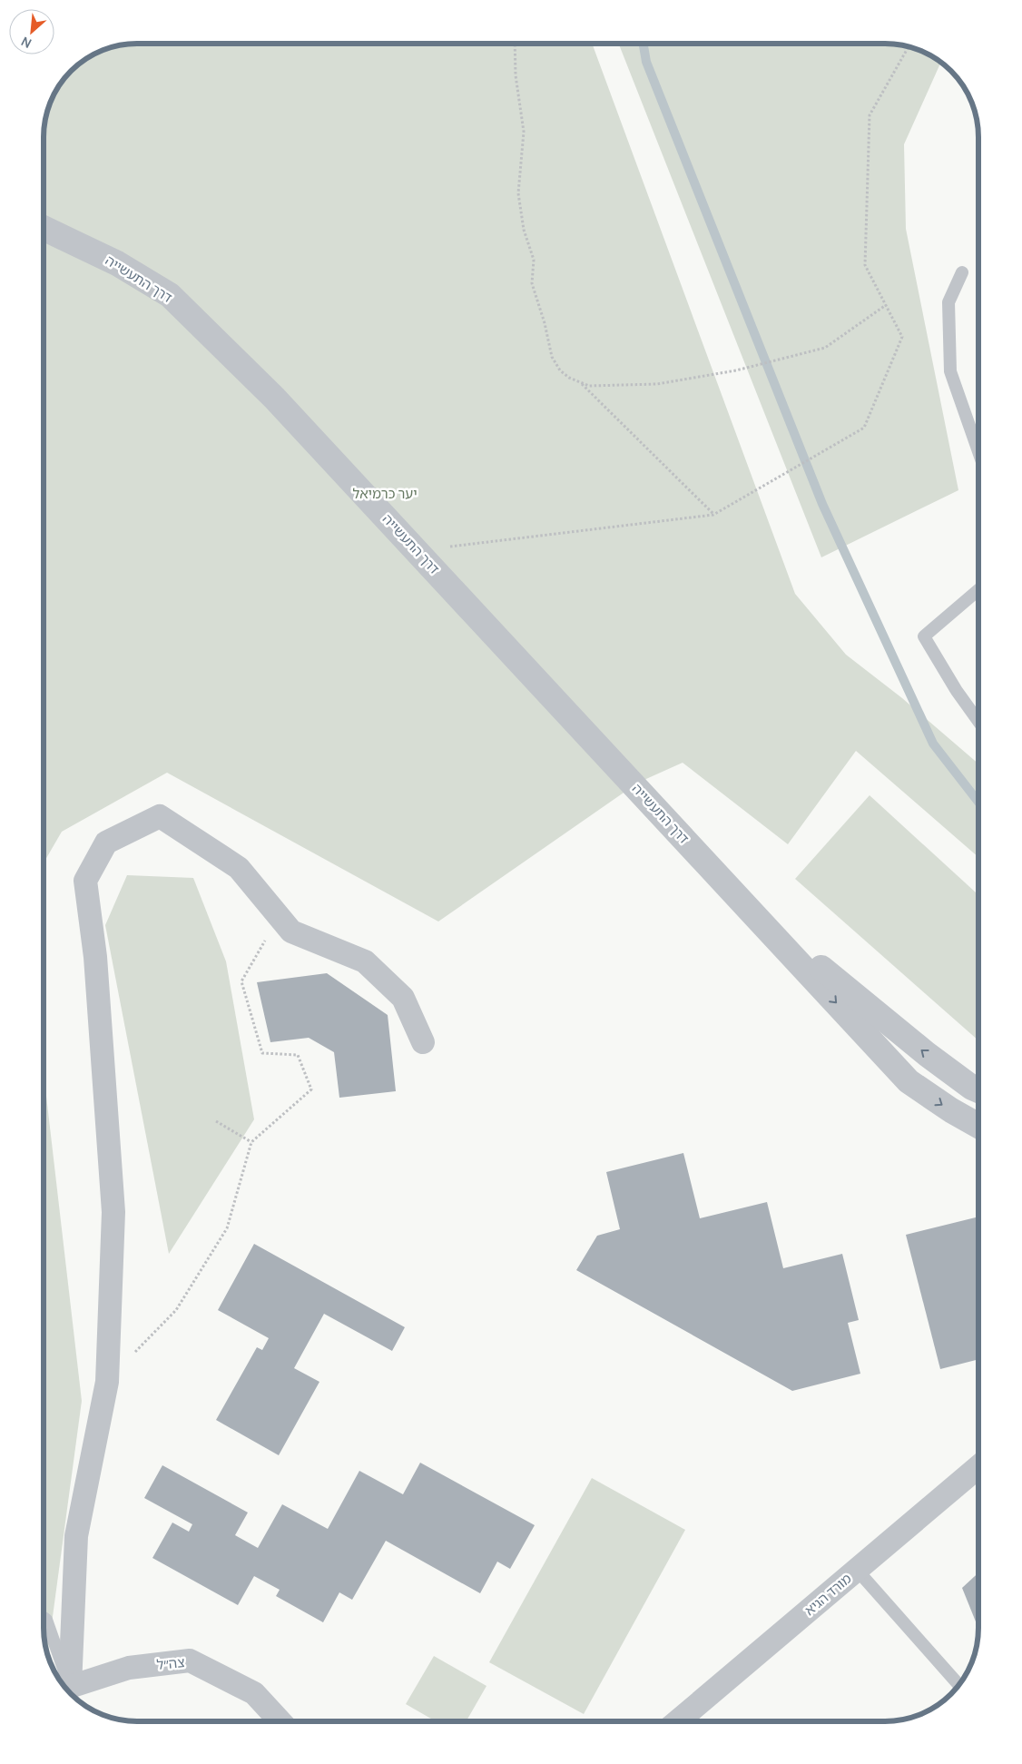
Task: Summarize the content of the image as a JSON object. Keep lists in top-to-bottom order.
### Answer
{
  "streets": {
    "street": ["דרך התעשייה", "מורד הגיא", "צה״ל"]
  },
  "parks": ["יער כרמיאל"],
  "north": "bottom left"
}
